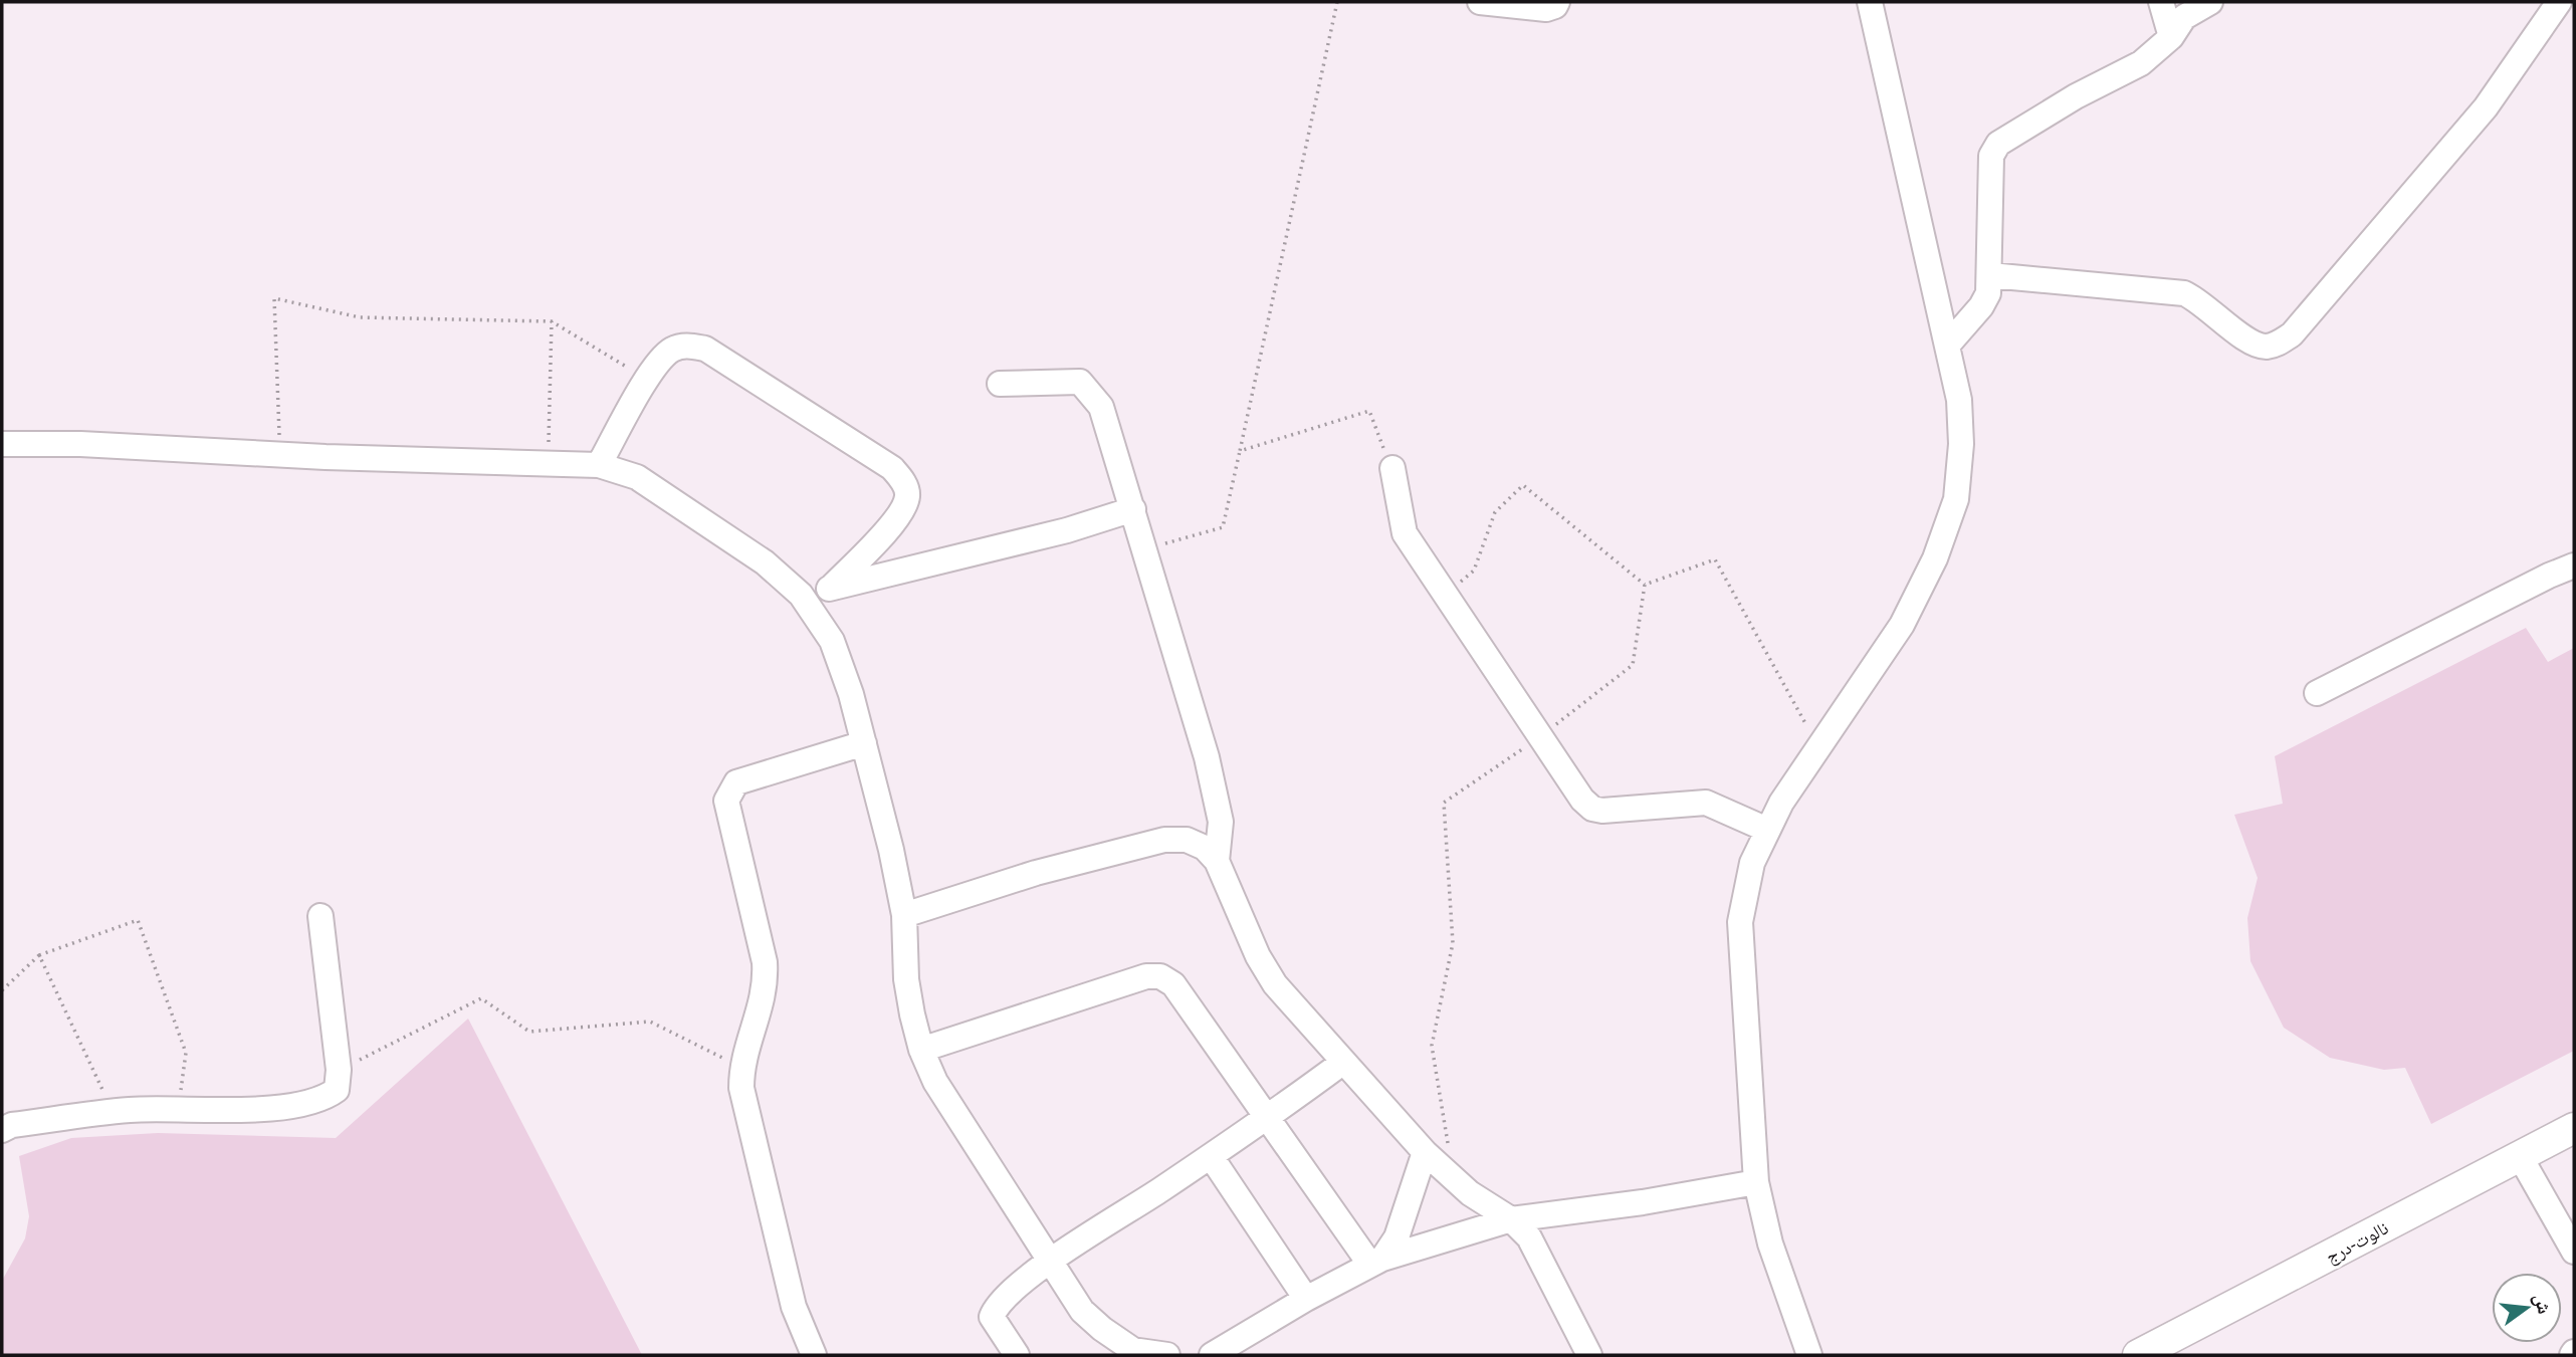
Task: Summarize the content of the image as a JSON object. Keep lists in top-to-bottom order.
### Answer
{
  "streets": {
    "main road": ["نالوت-درج"]
  },
  "north": "right"
}
